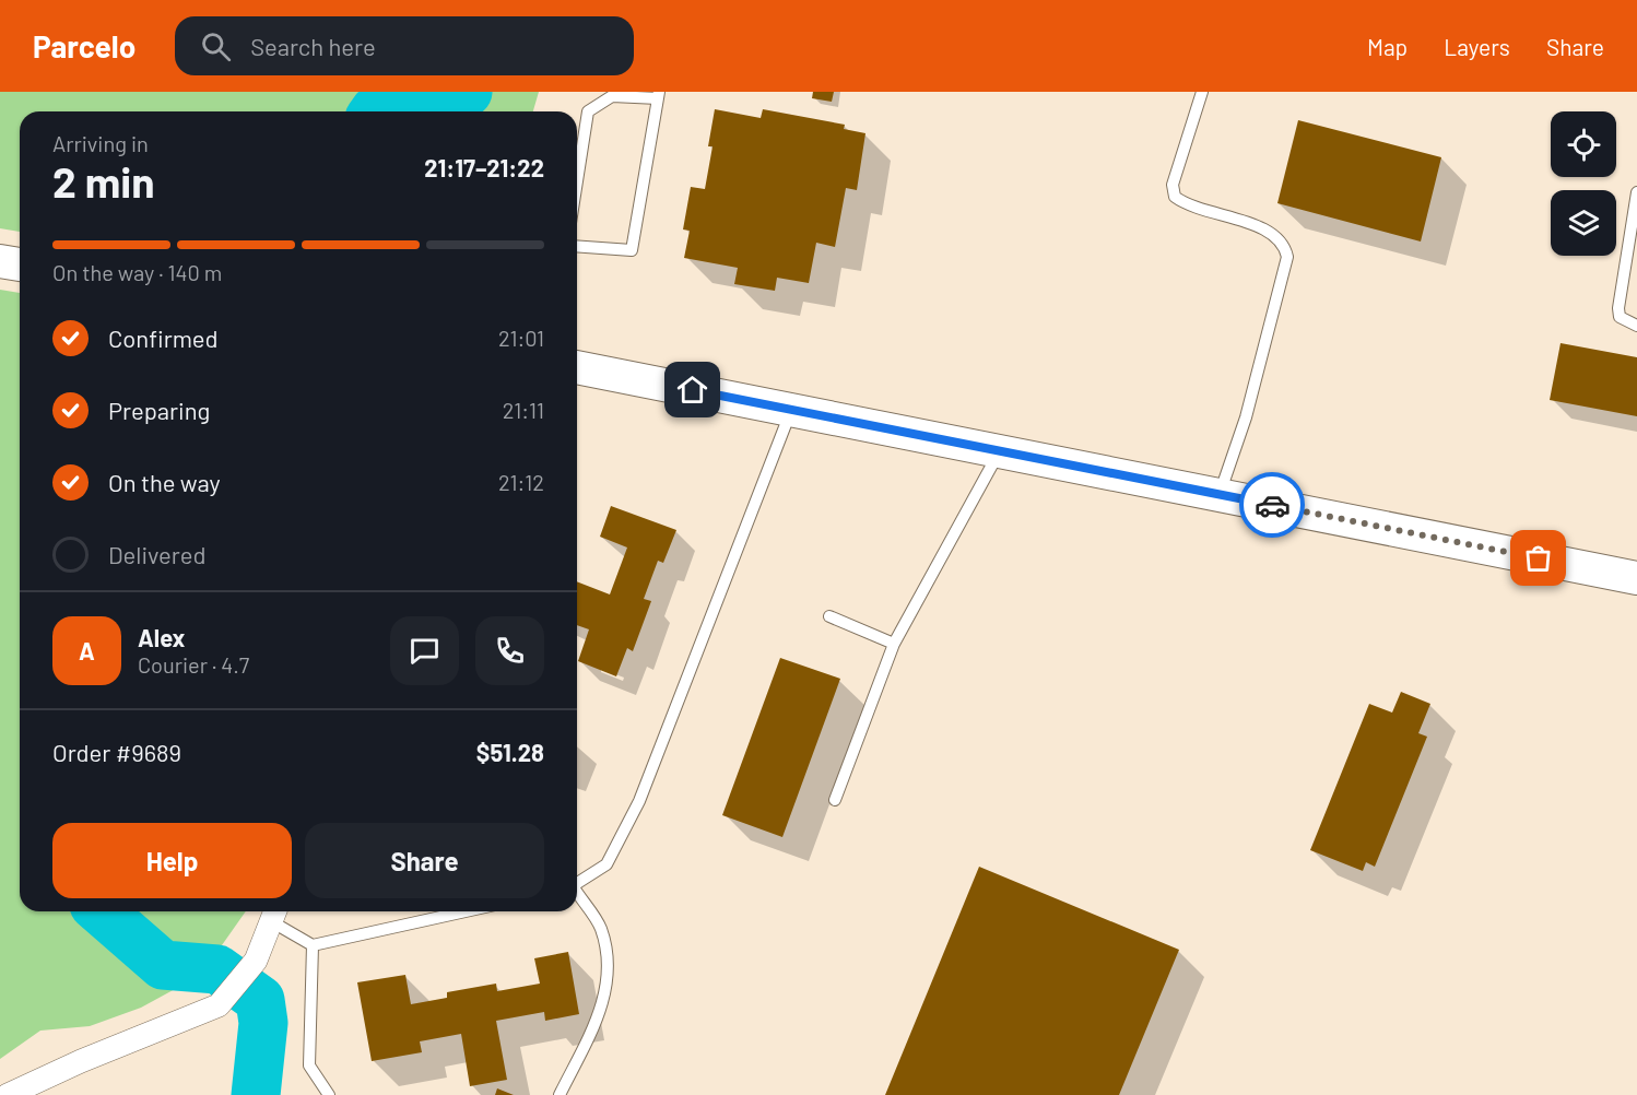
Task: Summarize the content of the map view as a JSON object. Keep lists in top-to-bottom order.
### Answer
{
  "page": {
    "header": "Parcelo",
    "search": "Search here",
    "nav": ["Map", "Layers", "Share"],
    "heading": ["2 min", "Arriving in", "21:17–21:22"],
    "panel": [
      "Alex",
      "Courier · 4.7",
      "Order #9689",
      "$51.28"
    ],
    "bar": "On the way · 140 m",
    "list": [
      ["Confirmed", "21:01"],
      ["Preparing", "21:11"],
      ["On the way", "21:12"],
      "Delivered"
    ],
    "round": "A",
    "buttons": ["Help", "Share"]
  }
}
